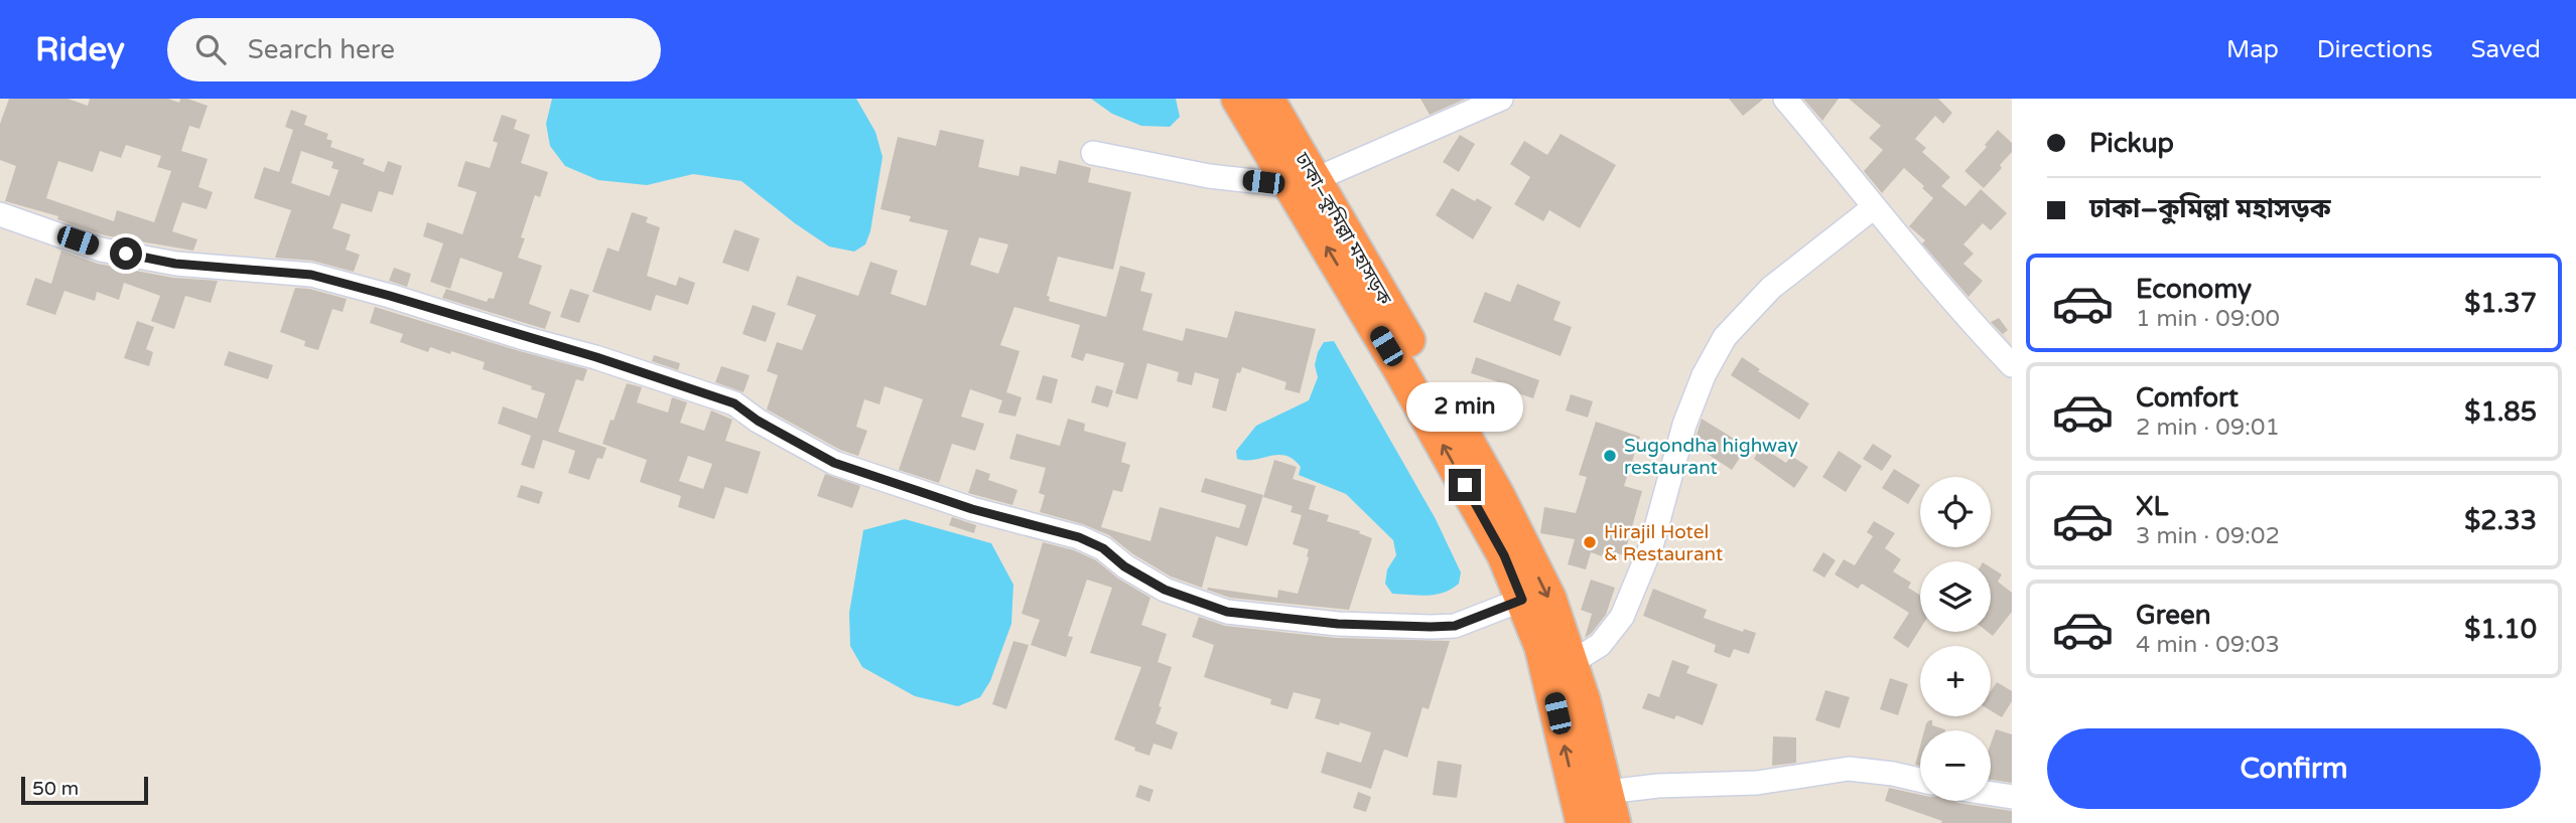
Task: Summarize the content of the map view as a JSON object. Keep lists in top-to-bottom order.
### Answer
{
  "streets": {
    "highway": ["ঢাকা–কুমিল্লা মহাসড়ক"]
  },
  "places": ["Sugondha highway restaurant", "Hirajil Hotel & Restaurant"],
  "scale_bar": "50 m",
  "page": {
    "header": "Ridey",
    "search": "Search here",
    "nav": ["Map", "Directions", "Saved"],
    "banner": ["Pickup", "ঢাকা–কুমিল্লা মহাসড়ক"],
    "list": [
      {
        "name": "Economy",
        "note": "1 min · 09:00",
        "value": "$1.37"
      },
      {
        "name": "Comfort",
        "note": "2 min · 09:01",
        "value": "$1.85"
      },
      {
        "name": "XL",
        "note": "3 min · 09:02",
        "value": "$2.33"
      },
      {
        "name": "Green",
        "note": "4 min · 09:03",
        "value": "$1.10"
      }
    ],
    "bubble": "2 min",
    "map_buttons": ["+", "−"],
    "buttons": "Confirm",
    "scale": "50 m"
  }
}
